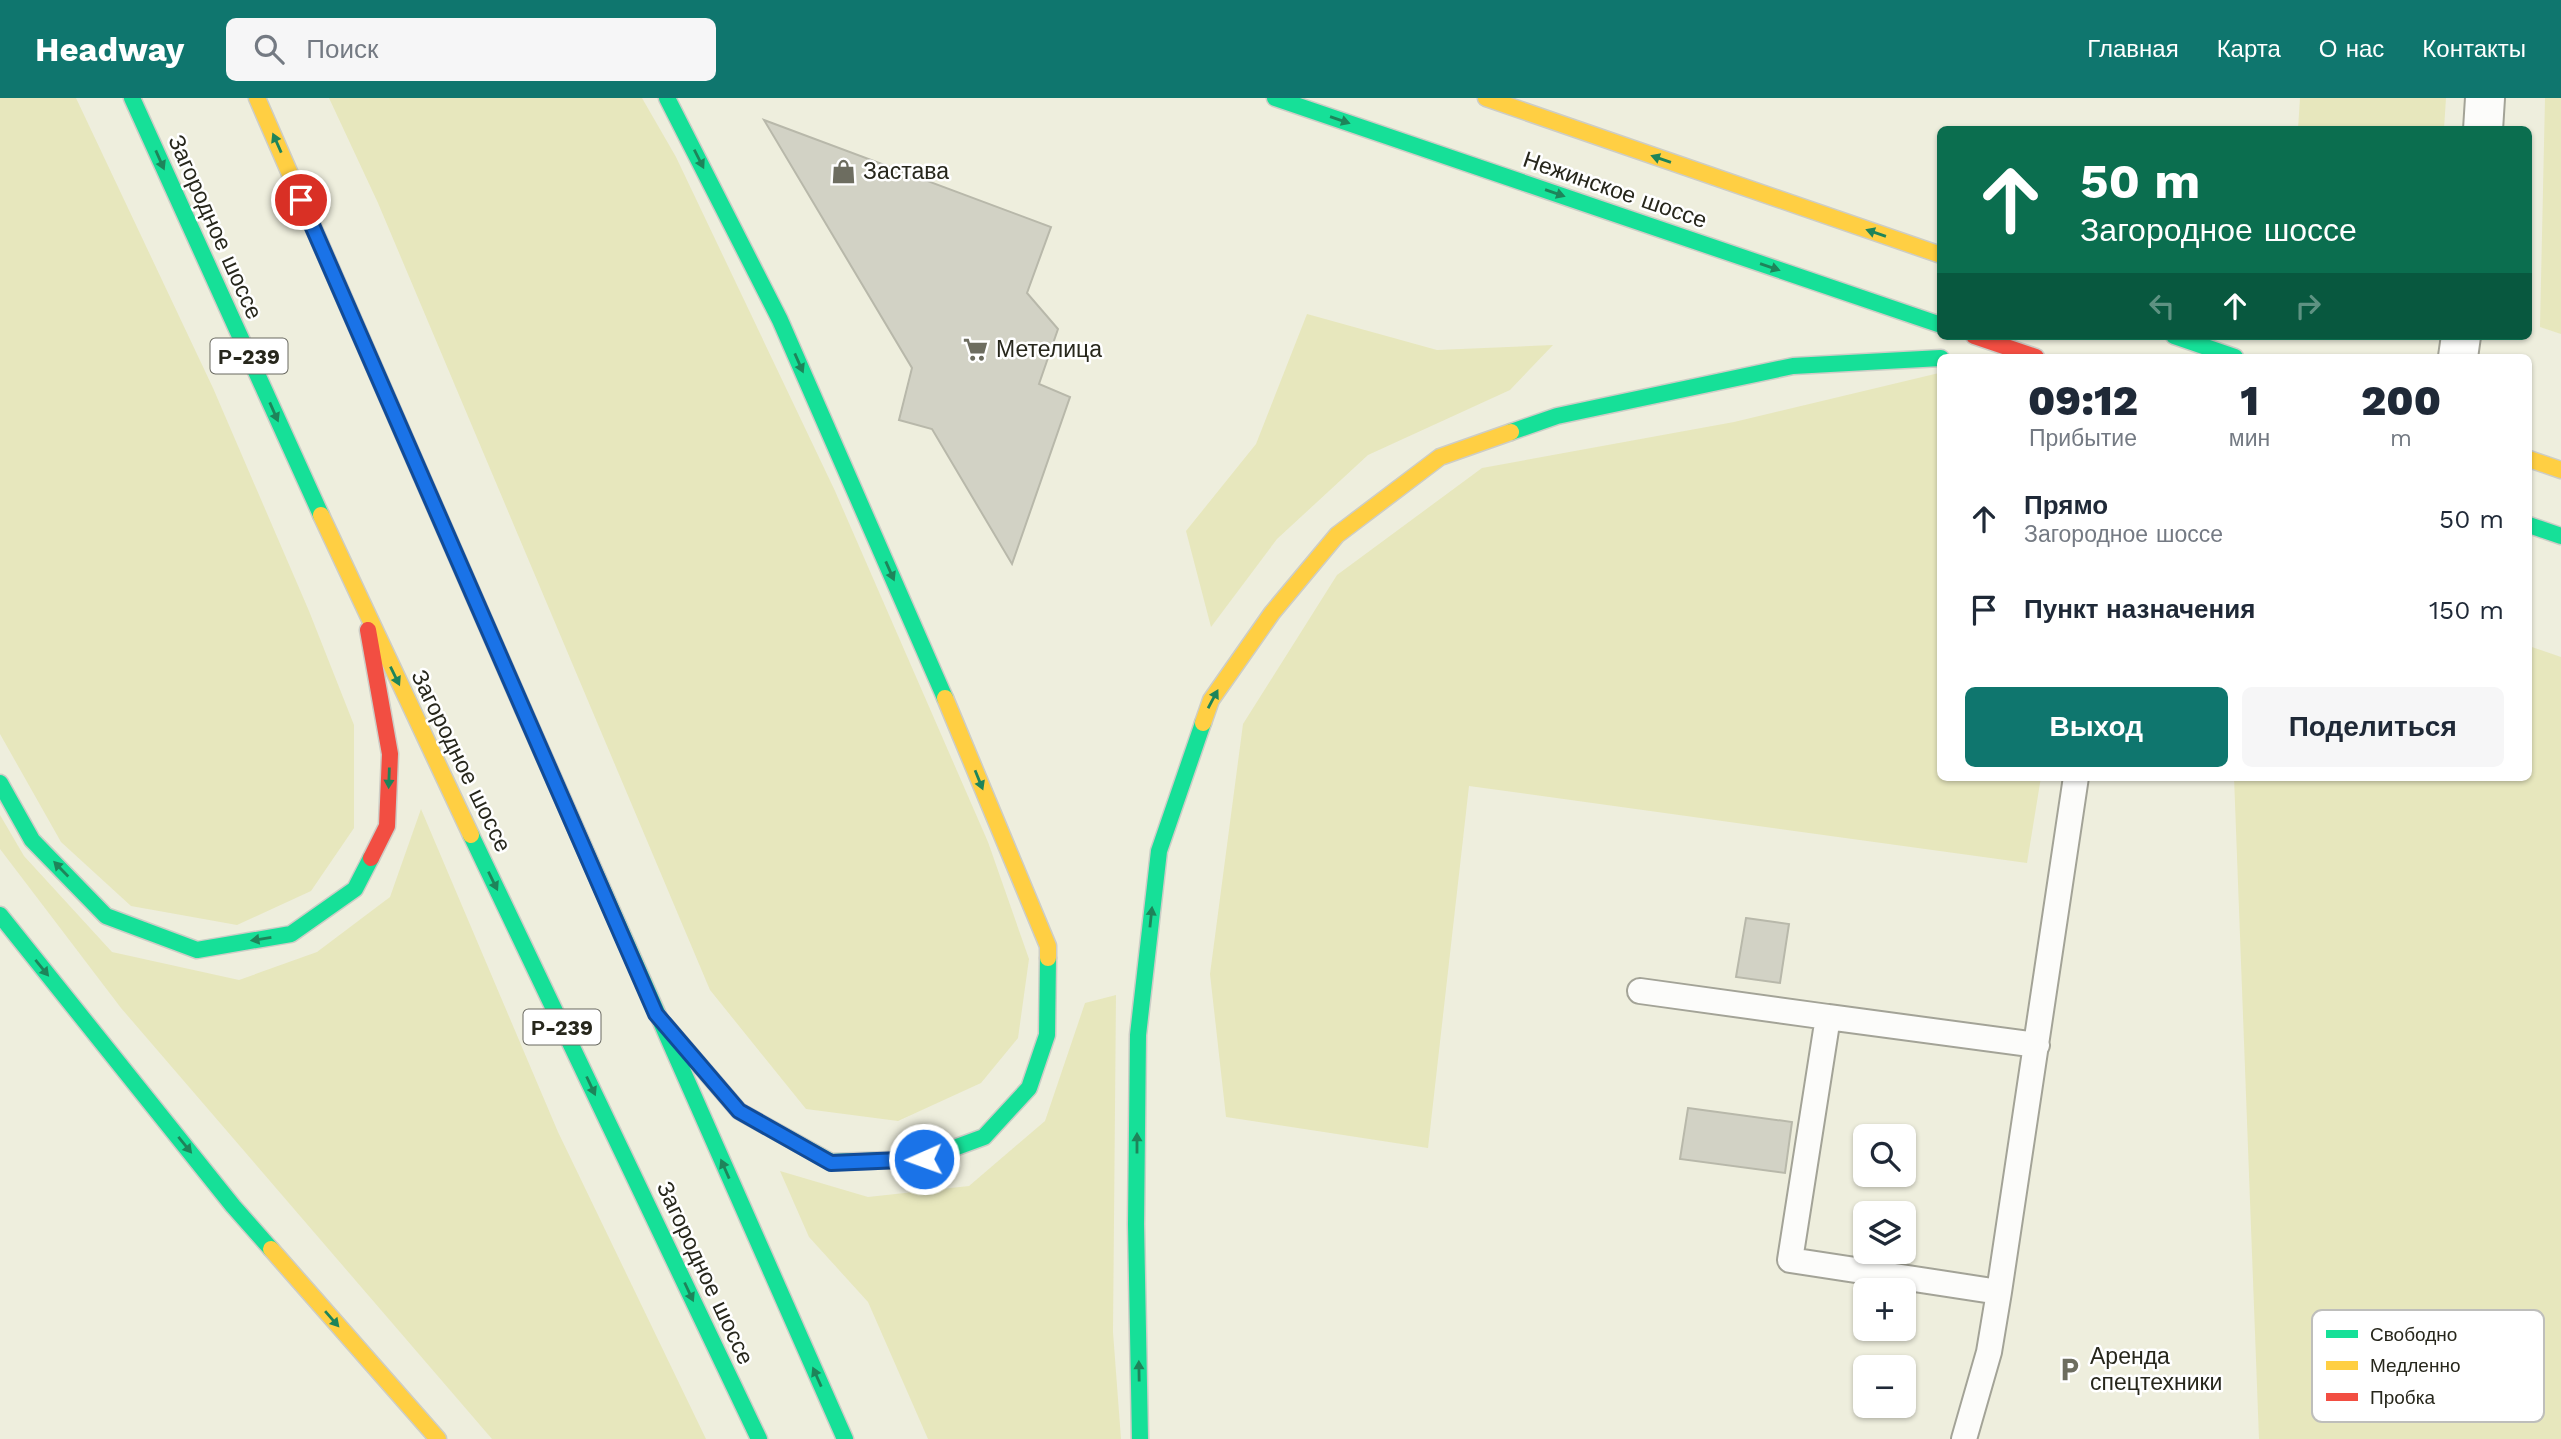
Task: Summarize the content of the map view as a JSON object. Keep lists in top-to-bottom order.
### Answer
{
  "streets": {
    "main road": ["Нежинское шоссе", "Загородное шоссе", "Р-239"]
  },
  "places": {
    "shop": ["Застава"],
    "supermarket": ["Метелица"],
    "parking": ["Аренда спецтехники"]
  },
  "legend": ["Свободно", "Медленно", "Пробка"],
  "page": {
    "header": "Headway",
    "search": "Поиск",
    "nav": [
      "Главная",
      "Карта",
      "О нас",
      "Контакты"
    ],
    "turn": ["50 m", "Загородное шоссе"],
    "eta": [
      "09:12",
      "Прибытие",
      "1",
      "мин",
      "200",
      "m"
    ],
    "list": [
      {
        "name": "Прямо",
        "note": "Загородное шоссе",
        "value": "50 m"
      },
      {
        "name": "Пункт назначения",
        "value": "150 m"
      }
    ],
    "buttons": ["Выход", "Поделиться"],
    "map_buttons": ["+", "−"]
  }
}
